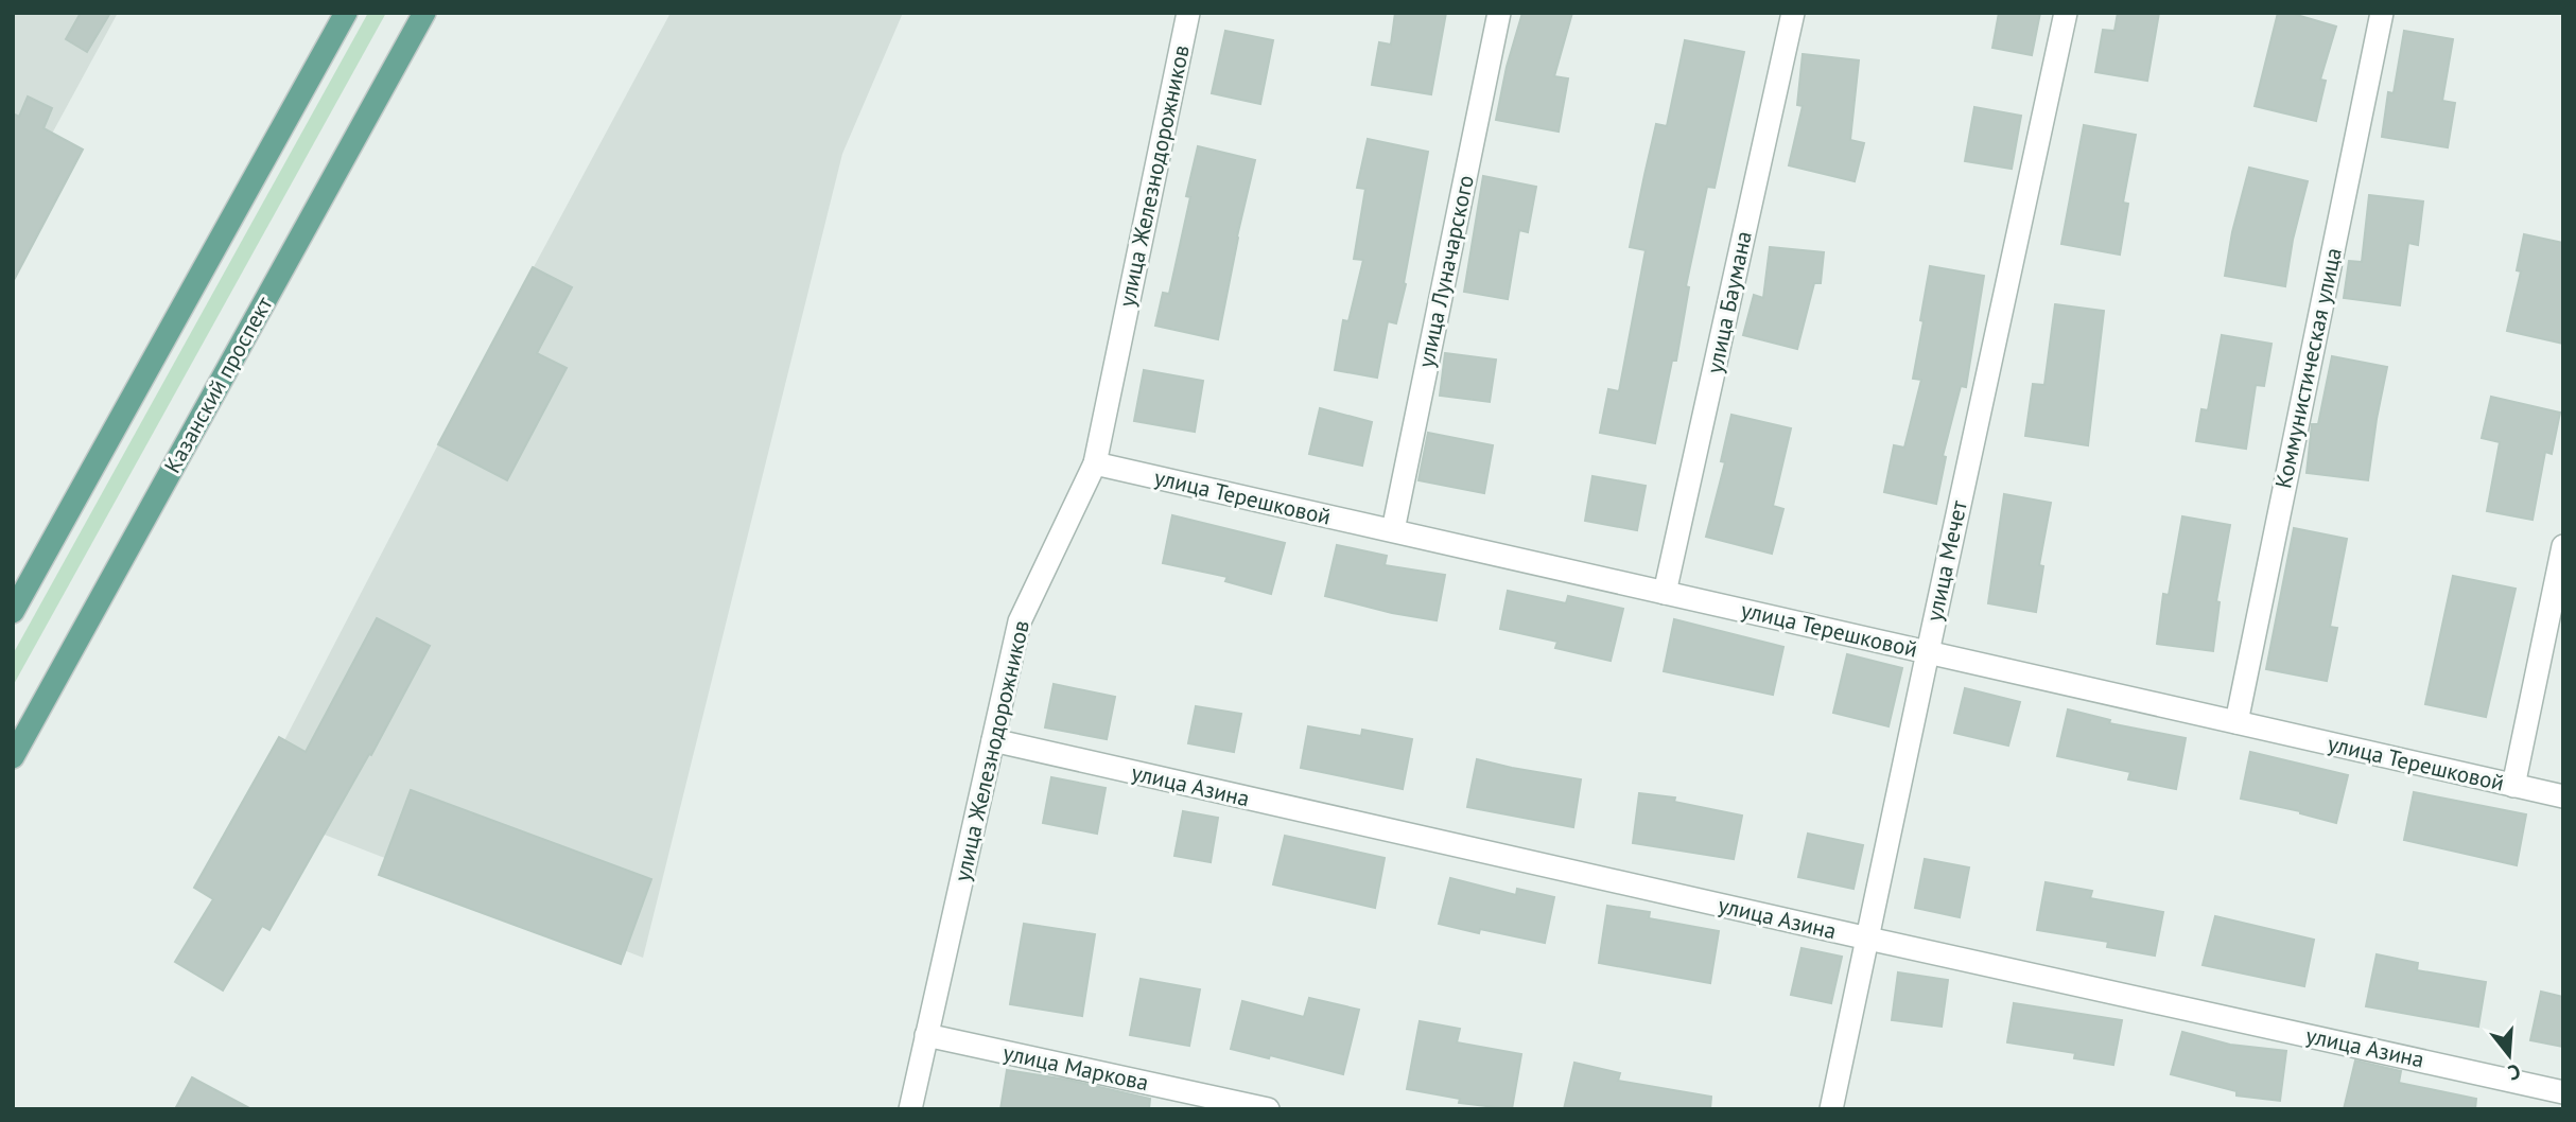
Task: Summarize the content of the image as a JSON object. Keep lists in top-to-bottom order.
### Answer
{
  "streets": {
    "main road": ["Казанский проспект"],
    "street": [
      "улица Железнодорожников",
      "улица Луначарского",
      "улица Баумана",
      "Коммунистическая улица",
      "улица Терешковой",
      "улица Мечет",
      "улица Азина",
      "улица Маркова"
    ]
  },
  "crossings": [
    ["улица Железнодорожников", "улица Терешковой"],
    ["улица Железнодорожников", "улица Азина"],
    ["улица Железнодорожников", "улица Маркова"],
    ["улица Луначарского", "улица Терешковой"],
    ["улица Баумана", "улица Терешковой"],
    ["Коммунистическая улица", "улица Терешковой"],
    ["улица Терешковой", "улица Мечет"],
    ["улица Мечет", "улица Азина"]
  ],
  "north": "bottom"
}
